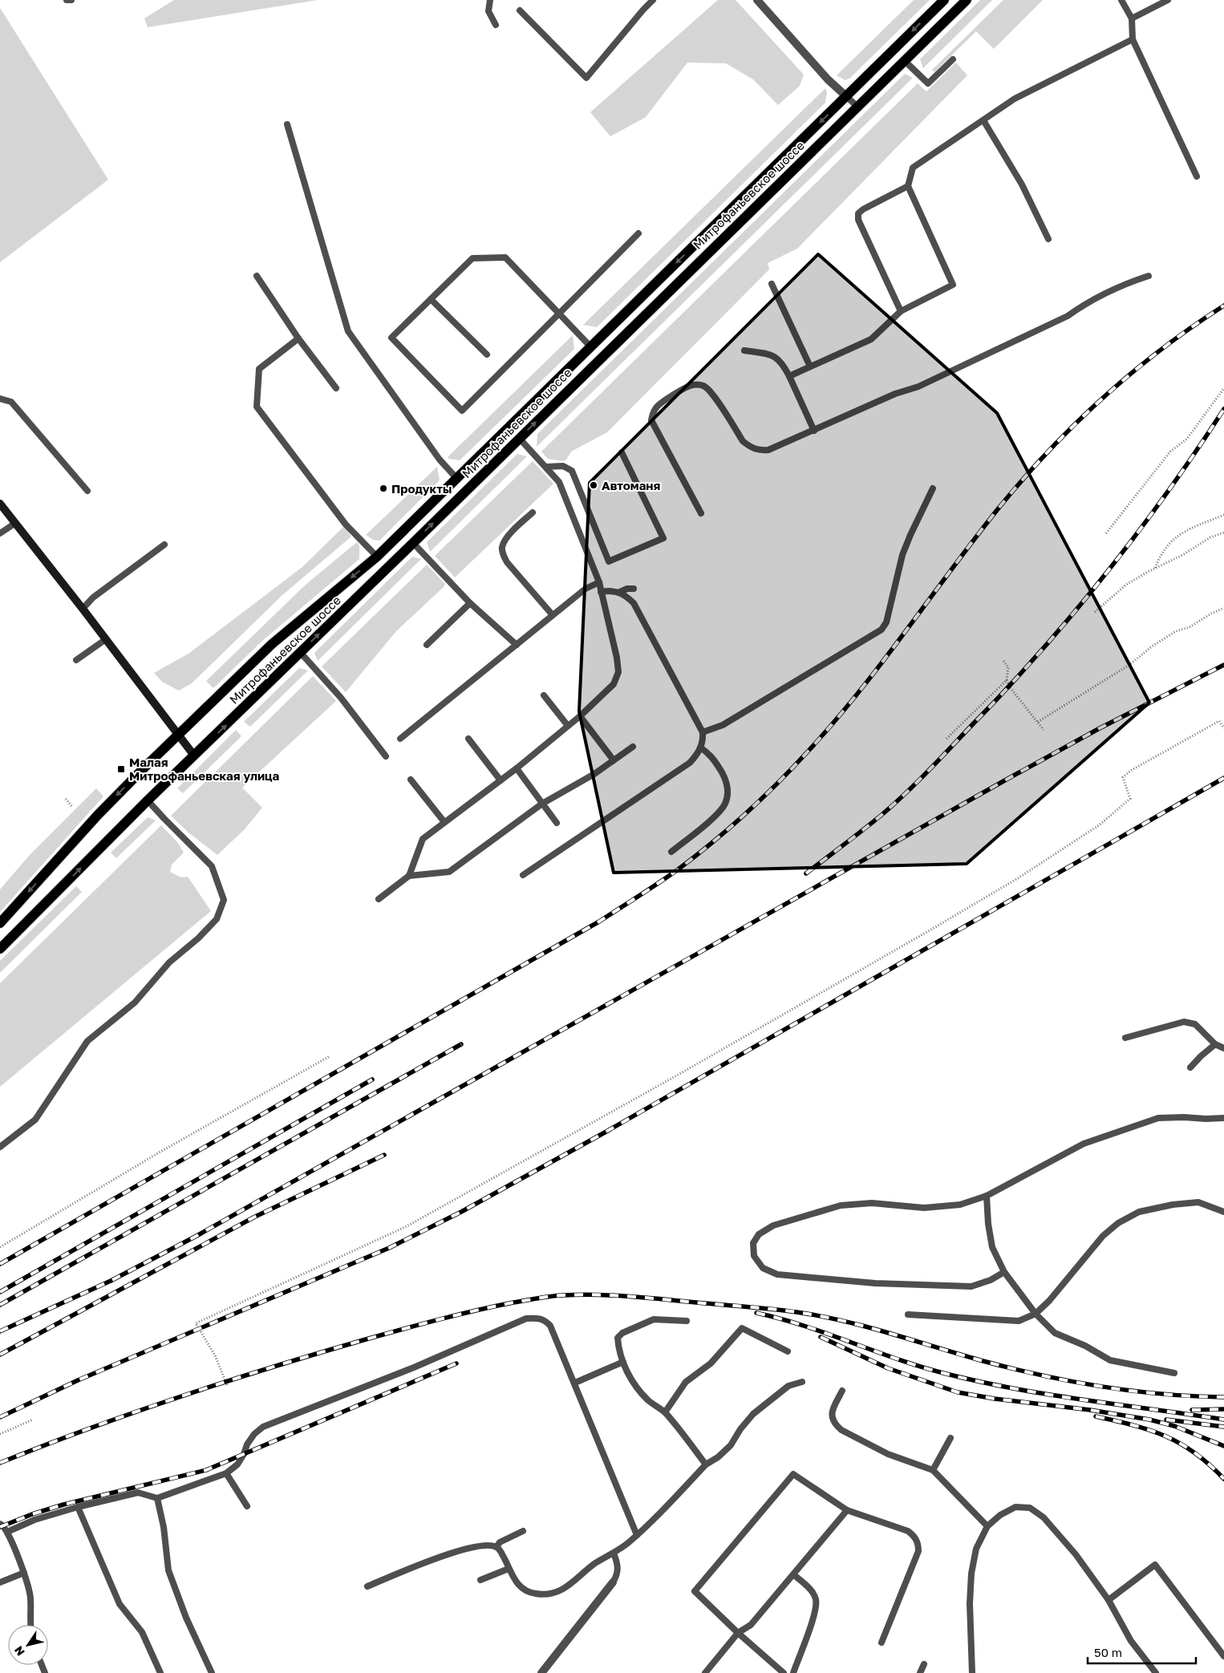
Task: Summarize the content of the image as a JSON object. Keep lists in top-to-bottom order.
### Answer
{
  "streets": {
    "main road": ["Митрофаньевское шоссе"]
  },
  "places": {
    "other": ["Автоманя", "Продукты"],
    "transit": ["Малая Митрофаньевская улица"]
  },
  "scale_bar": "50 m",
  "north": "bottom left"
}
